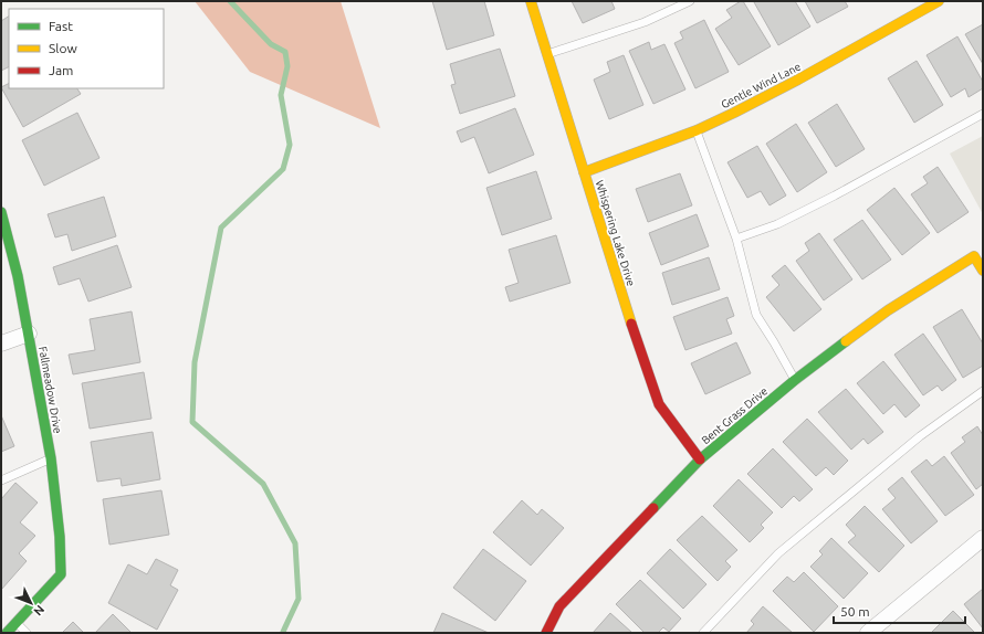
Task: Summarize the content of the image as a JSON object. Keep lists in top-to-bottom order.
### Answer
{
  "streets": {
    "street": [
      "Gentle Wind Lane",
      "Whispering Lake Drive",
      "Fallmeadow Drive",
      "Bent Grass Drive"
    ]
  },
  "crossings": [
    ["Gentle Wind Lane", "Whispering Lake Drive"],
    ["Whispering Lake Drive", "Bent Grass Drive"]
  ],
  "legend": ["Fast", "Slow", "Jam"],
  "scale_bar": "50 m",
  "north": "bottom right"
}
